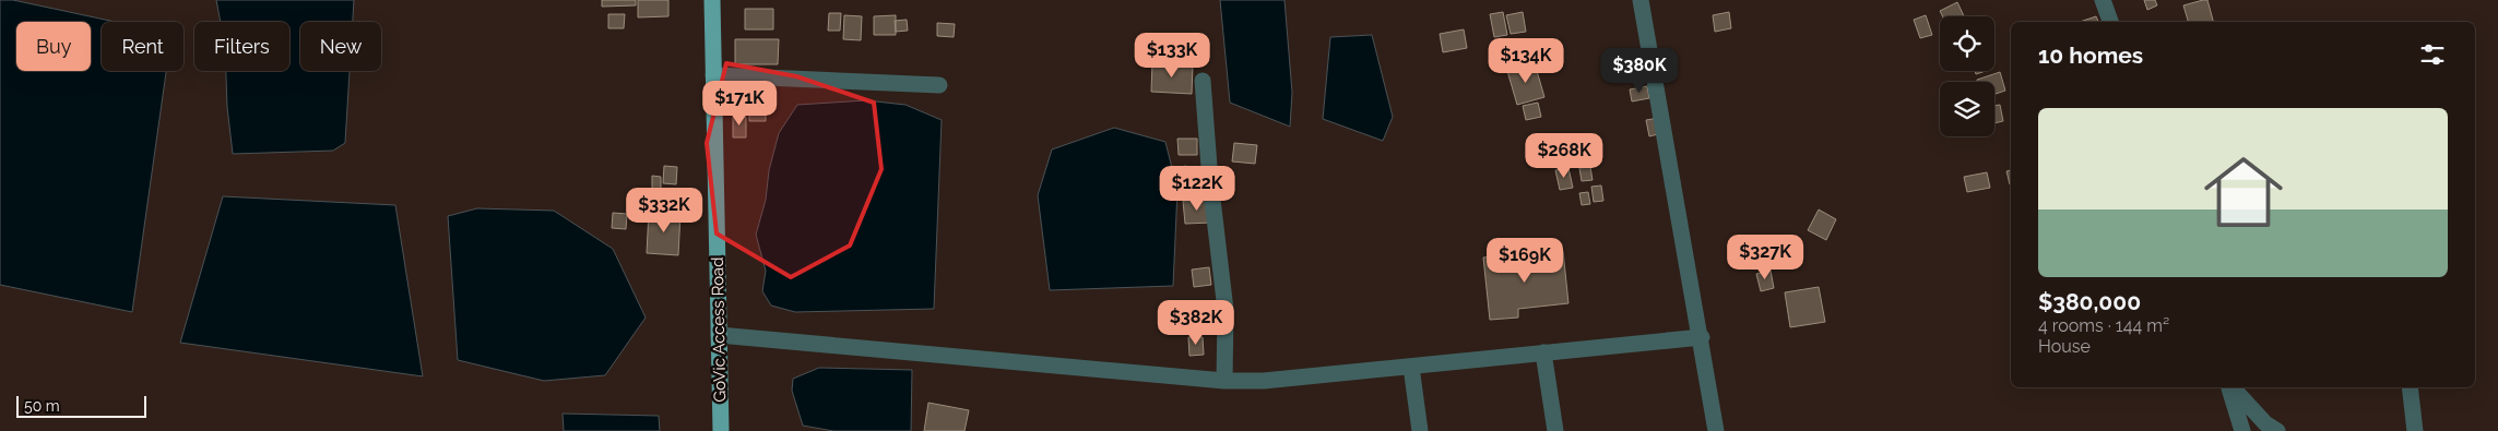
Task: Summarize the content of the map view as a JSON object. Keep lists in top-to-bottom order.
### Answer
{
  "streets": {
    "main road": ["GoVic Access Road"]
  },
  "scale_bar": "50 m",
  "page": {
    "chip": [
      "Buy",
      "Rent",
      "Filters",
      "New"
    ],
    "heading": "10 homes",
    "price": [
      "$133K",
      "$134K",
      "$380K",
      "$171K",
      "$268K",
      "$122K",
      "$332K",
      "$327K",
      "$169K",
      "$382K"
    ],
    "list": [
      {
        "name": "$380,000",
        "note": "4 rooms · 144 m² · House"
      }
    ],
    "scale": "50 m"
  }
}
